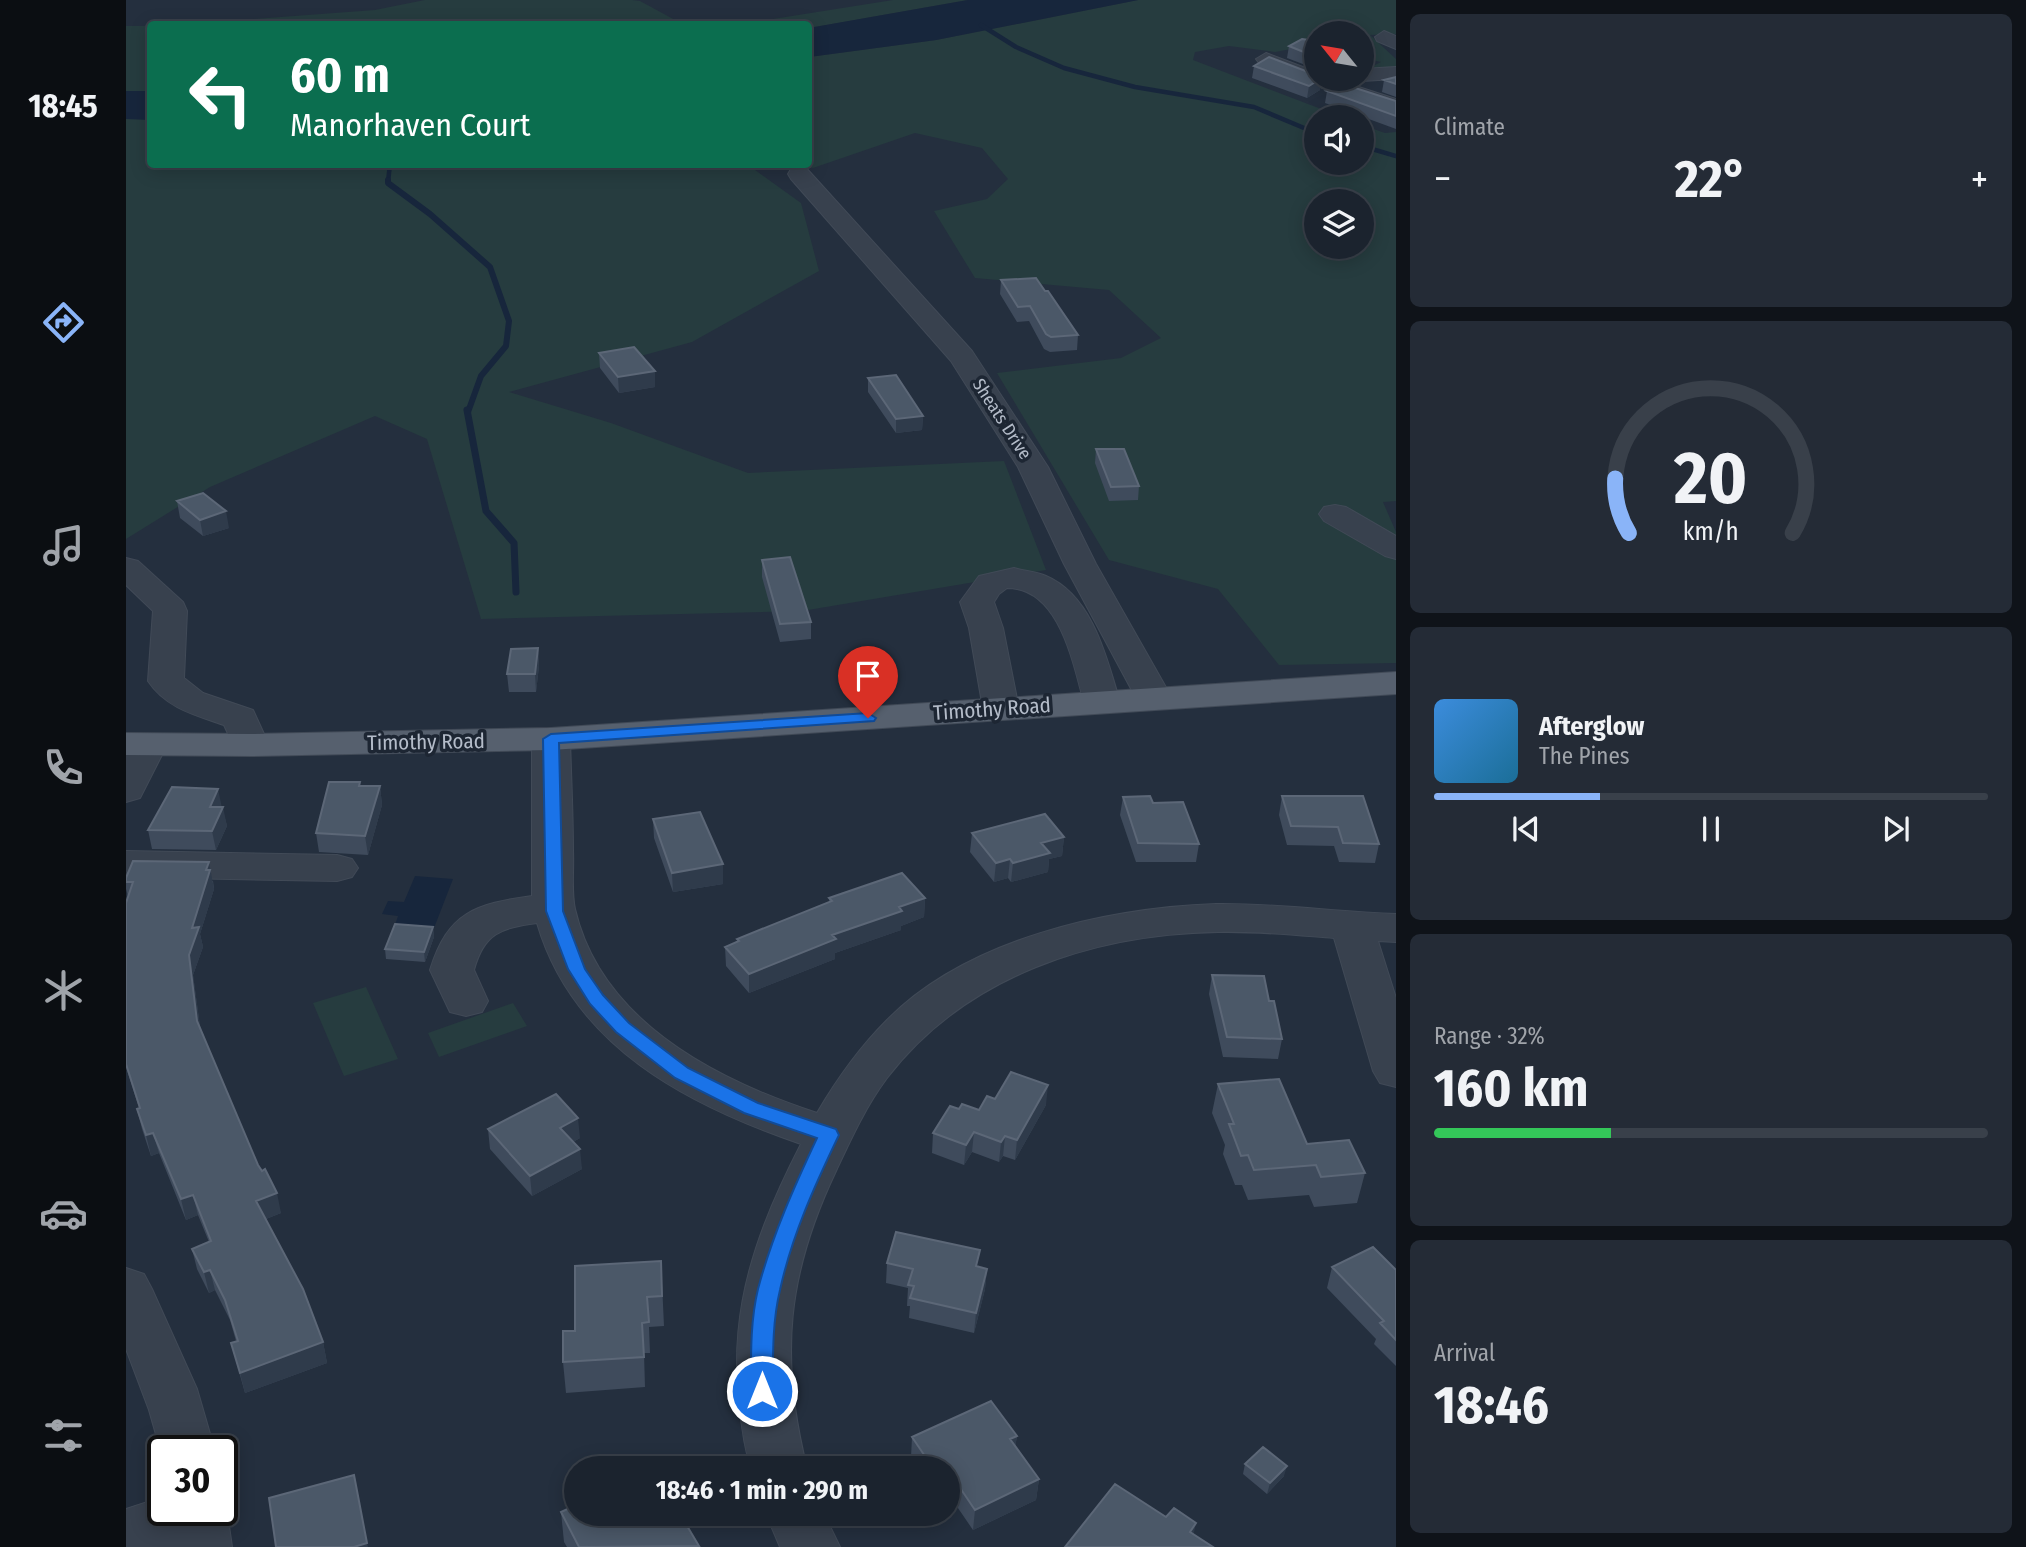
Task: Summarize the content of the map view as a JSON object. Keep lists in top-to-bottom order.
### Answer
{
  "streets": {
    "main road": ["Timothy Road"],
    "street": ["Sheats Drive"]
  },
  "crossings": [
    ["Sheats Drive", "Timothy Road"]
  ],
  "north": "top left",
  "page": {
    "tabs": "18:45",
    "tile": [
      "Climate",
      ["Range · 32%", "160 km"],
      ["Arrival", "18:46"]
    ],
    "turn": ["60 m", "Manorhaven Court"],
    "heat": ["−", "22°", "+"],
    "song": ["Afterglow", "The Pines"],
    "limit": "30",
    "trip": "18:46 · 1 min · 290 m",
    "gauge": ["20", "km/h"]
  }
}
